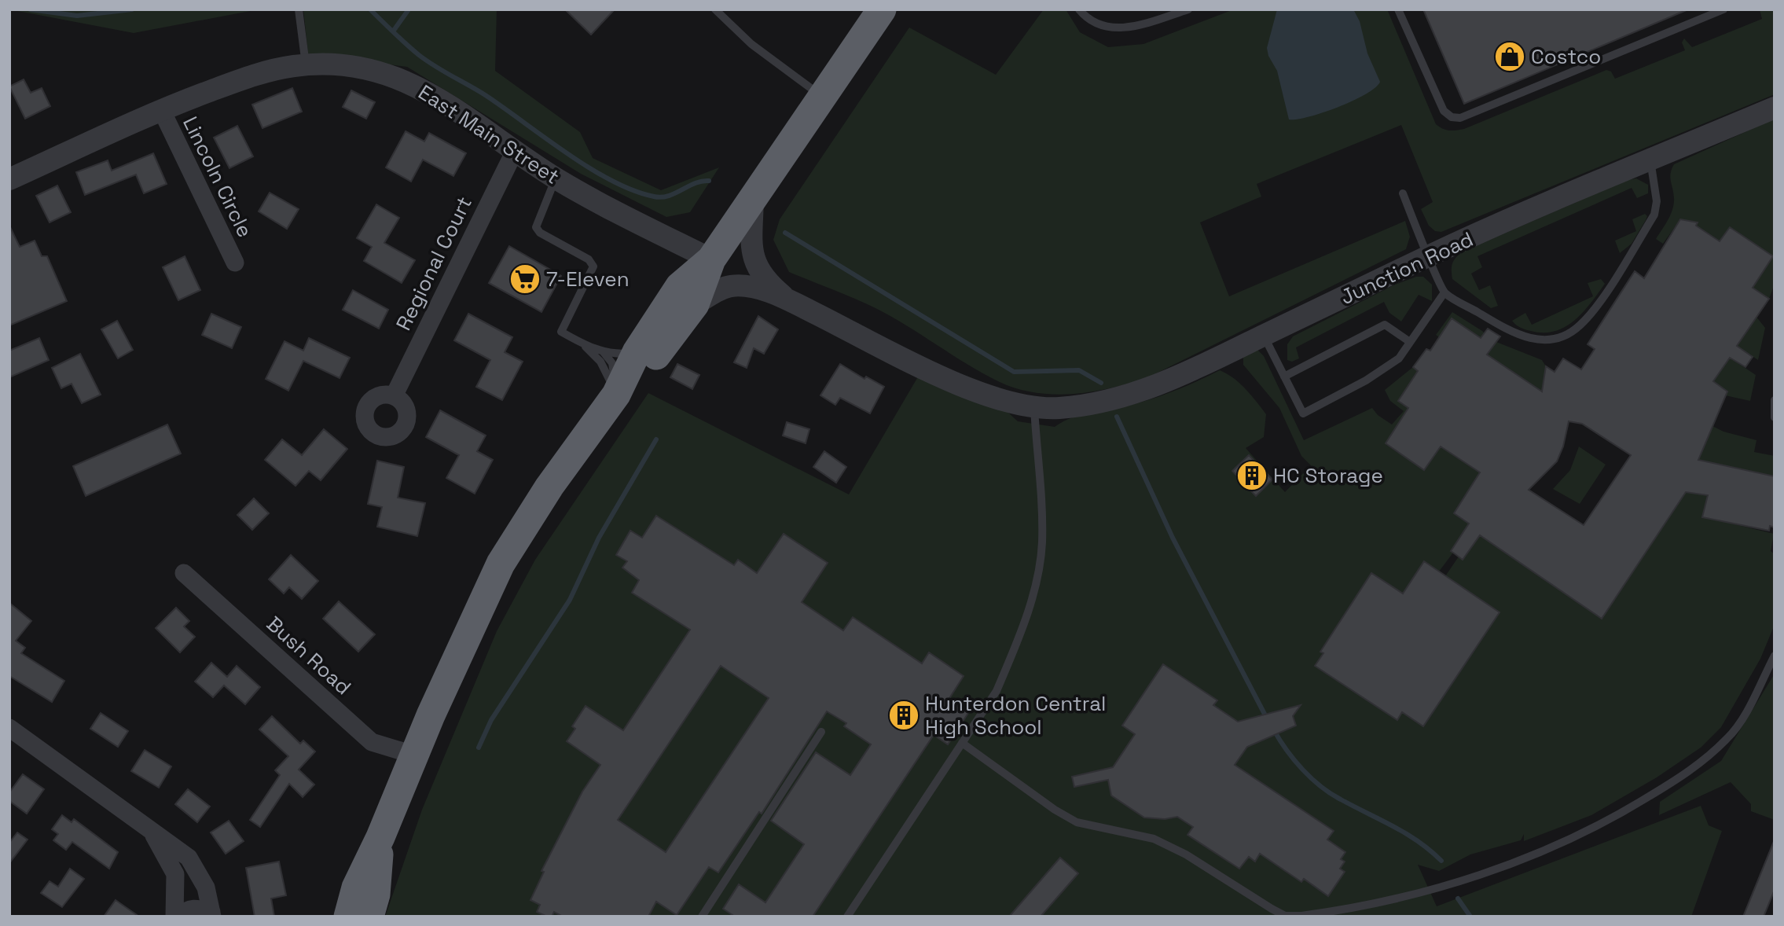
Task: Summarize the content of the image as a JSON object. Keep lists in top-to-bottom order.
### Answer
{
  "streets": {
    "street": [
      "East Main Street",
      "Lincoln Circle",
      "Regional Court",
      "Junction Road",
      "Bush Road"
    ]
  },
  "crossings": [
    ["East Main Street", "Lincoln Circle"],
    ["East Main Street", "Regional Court"]
  ],
  "places": {
    "shop": ["Costco"],
    "supermarket": ["7-Eleven"],
    "building": ["HC Storage", "Hunterdon Central High School"]
  }
}
